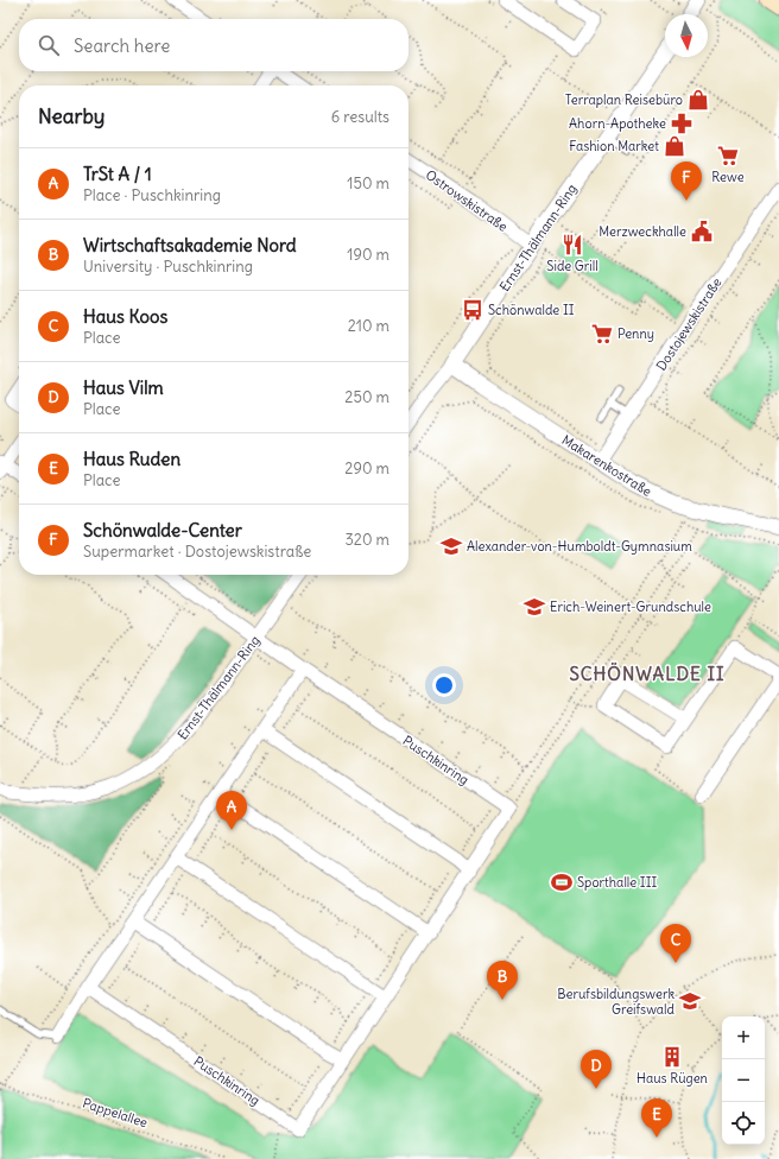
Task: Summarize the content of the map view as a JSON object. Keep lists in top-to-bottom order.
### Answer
{
  "streets": {
    "street": [
      "Ostrowskistraße",
      "Ernst-Thälmann-Ring",
      "Dostojewskistraße",
      "Makarenkostraße",
      "Puschkinring"
    ],
    "path": ["Pappelallee"]
  },
  "crossings": [
    ["Ostrowskistraße", "Ernst-Thälmann-Ring"],
    ["Ernst-Thälmann-Ring", "Makarenkostraße"],
    ["Ernst-Thälmann-Ring", "Puschkinring"],
    ["Dostojewskistraße", "Makarenkostraße"]
  ],
  "districts": ["SCHÖNWALDE II"],
  "places": {
    "shop": ["Terraplan Reisebüro", "Fashion Market"],
    "pharmacy": ["Ahorn-Apotheke"],
    "supermarket": ["Rewe", "Penny"],
    "public building": ["Merzweckhalle"],
    "restaurant": ["Side Grill"],
    "bus stop": ["Schönwalde II"],
    "school or university": ["Alexander-von-Humboldt-Gymnasium", "Erich-Weinert-Grundschule", "Berufsbildungswerk Greifswald"],
    "sports": ["Sporthalle III"],
    "building": ["Haus Rügen"]
  },
  "north": "bottom",
  "page": {
    "search": "Search here",
    "heading": ["Nearby", "6 results"],
    "list": [
      {
        "mark": "A",
        "name": "TrSt A / 1",
        "note": "Place · Puschkinring",
        "value": "150 m"
      },
      {
        "mark": "B",
        "name": "Wirtschaftsakademie Nord",
        "note": "University · Puschkinring",
        "value": "190 m"
      },
      {
        "mark": "C",
        "name": "Haus Koos",
        "note": "Place",
        "value": "210 m"
      },
      {
        "mark": "D",
        "name": "Haus Vilm",
        "note": "Place",
        "value": "250 m"
      },
      {
        "mark": "E",
        "name": "Haus Ruden",
        "note": "Place",
        "value": "290 m"
      },
      {
        "mark": "F",
        "name": "Schönwalde-Center",
        "note": "Supermarket · Dostojewskistraße",
        "value": "320 m"
      }
    ],
    "pins": [
      "F",
      "A",
      "C",
      "B",
      "D",
      "E"
    ],
    "map_buttons": ["+", "−"]
  }
}
